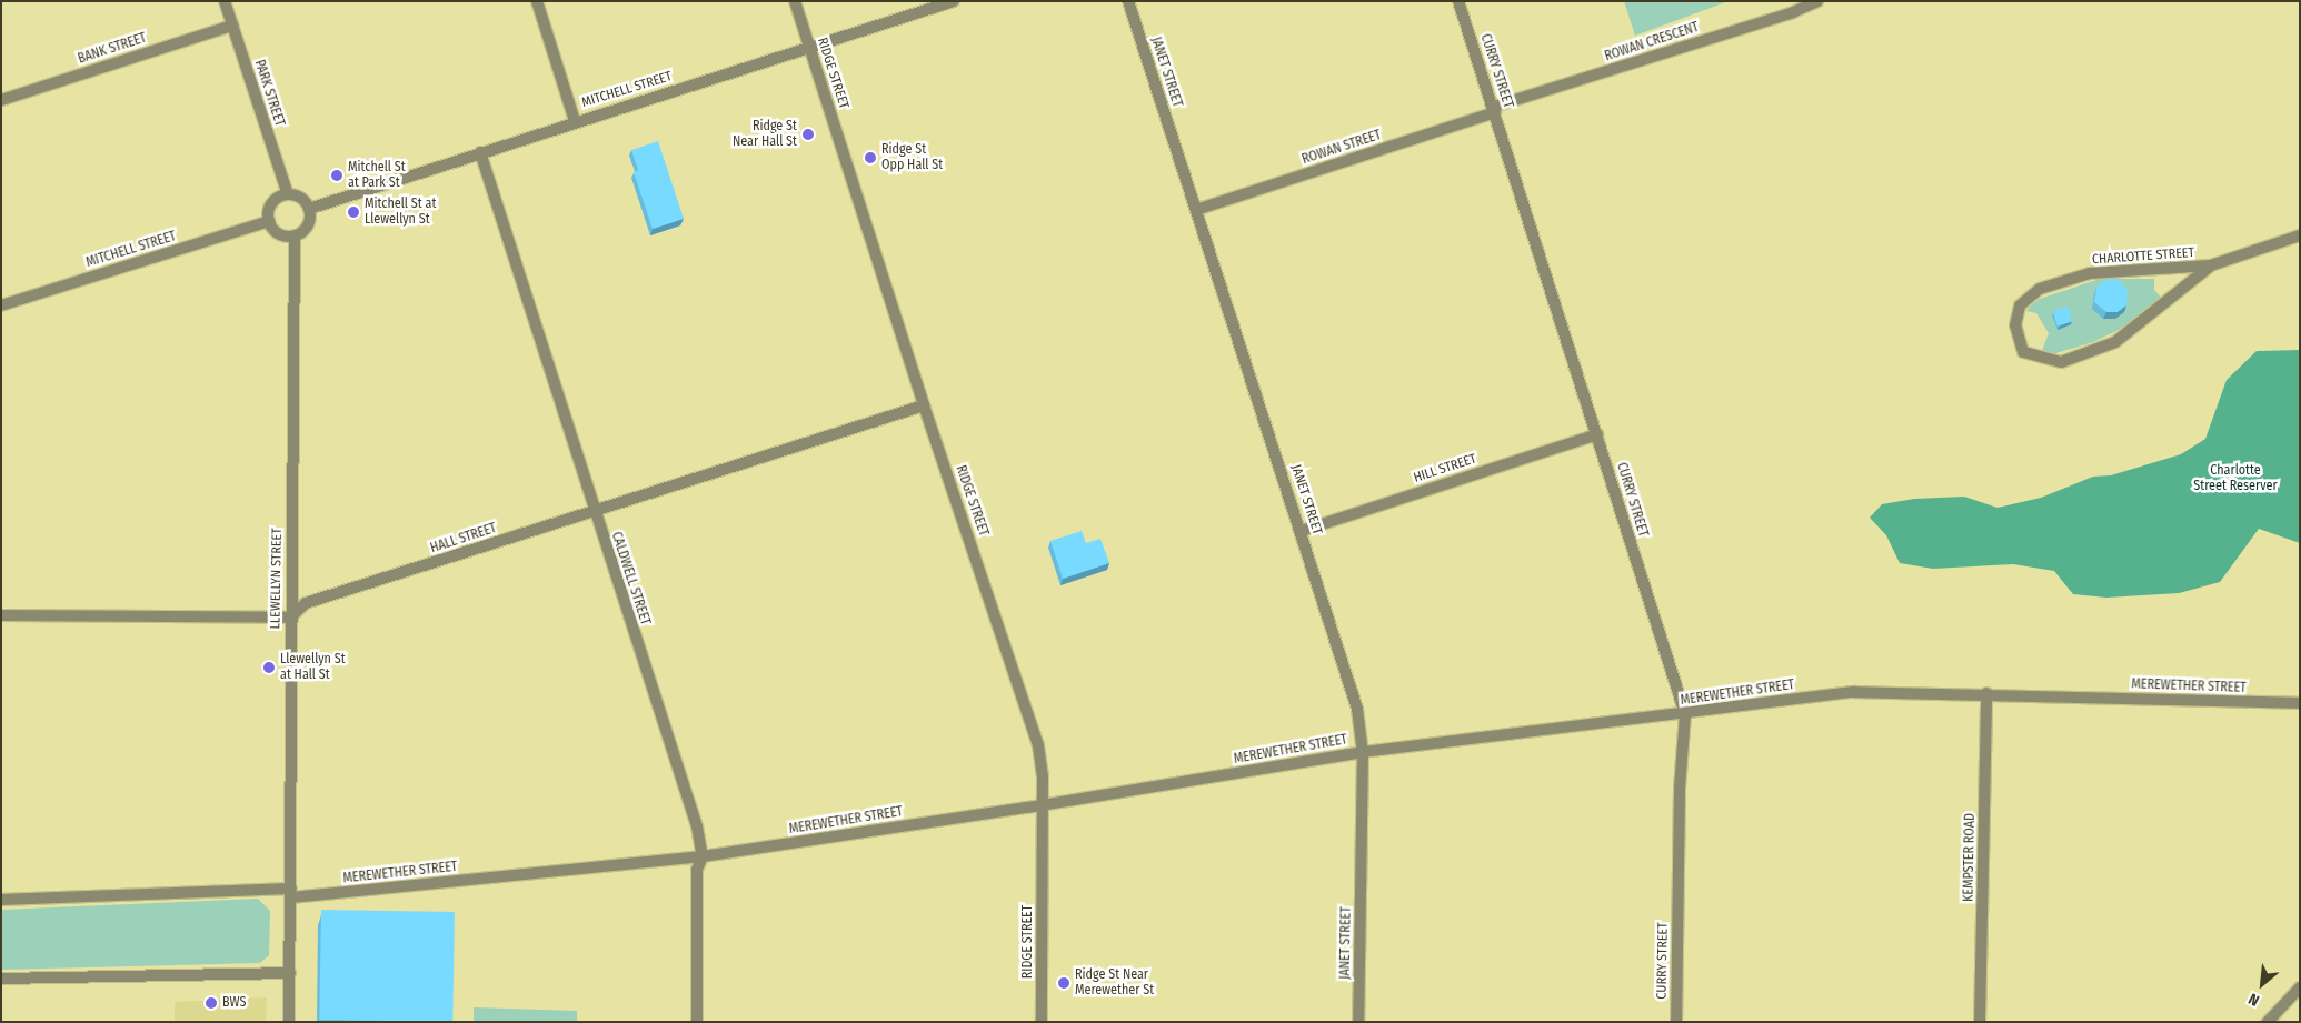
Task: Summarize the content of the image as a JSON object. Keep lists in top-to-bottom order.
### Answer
{
  "streets": {
    "street": [
      "ROWAN CRESCENT",
      "BANK STREET",
      "CURRY STREET",
      "JANET STREET",
      "RIDGE STREET",
      "MITCHELL STREET",
      "PARK STREET",
      "ROWAN STREET",
      "CHARLOTTE STREET",
      "HILL STREET",
      "HALL STREET",
      "LLEWELLYN STREET",
      "CALDWELL STREET",
      "MEREWETHER STREET",
      "KEMPSTER ROAD"
    ]
  },
  "crossings": [
    ["ROWAN CRESCENT", "CURRY STREET"],
    ["ROWAN CRESCENT", "ROWAN STREET"],
    ["BANK STREET", "PARK STREET"],
    ["CURRY STREET", "ROWAN STREET"],
    ["CURRY STREET", "HILL STREET"],
    ["CURRY STREET", "MEREWETHER STREET"],
    ["JANET STREET", "ROWAN STREET"],
    ["JANET STREET", "HILL STREET"],
    ["JANET STREET", "MEREWETHER STREET"],
    ["RIDGE STREET", "MITCHELL STREET"],
    ["RIDGE STREET", "HALL STREET"],
    ["RIDGE STREET", "MEREWETHER STREET"],
    ["MITCHELL STREET", "PARK STREET"],
    ["MITCHELL STREET", "LLEWELLYN STREET"],
    ["MITCHELL STREET", "CALDWELL STREET"],
    ["PARK STREET", "LLEWELLYN STREET"],
    ["HALL STREET", "LLEWELLYN STREET"],
    ["HALL STREET", "CALDWELL STREET"],
    ["LLEWELLYN STREET", "MEREWETHER STREET"],
    ["CALDWELL STREET", "MEREWETHER STREET"],
    ["MEREWETHER STREET", "KEMPSTER ROAD"]
  ],
  "parks": ["Charlotte Street Reserver"],
  "places": [
    "Ridge St Near Hall St",
    "Ridge St Opp Hall St",
    "Mitchell St at Park St",
    "Mitchell St at Llewellyn St",
    "Llewellyn St at Hall St",
    "Ridge St Near Merewether St",
    "BWS"
  ],
  "north": "bottom left"
}
